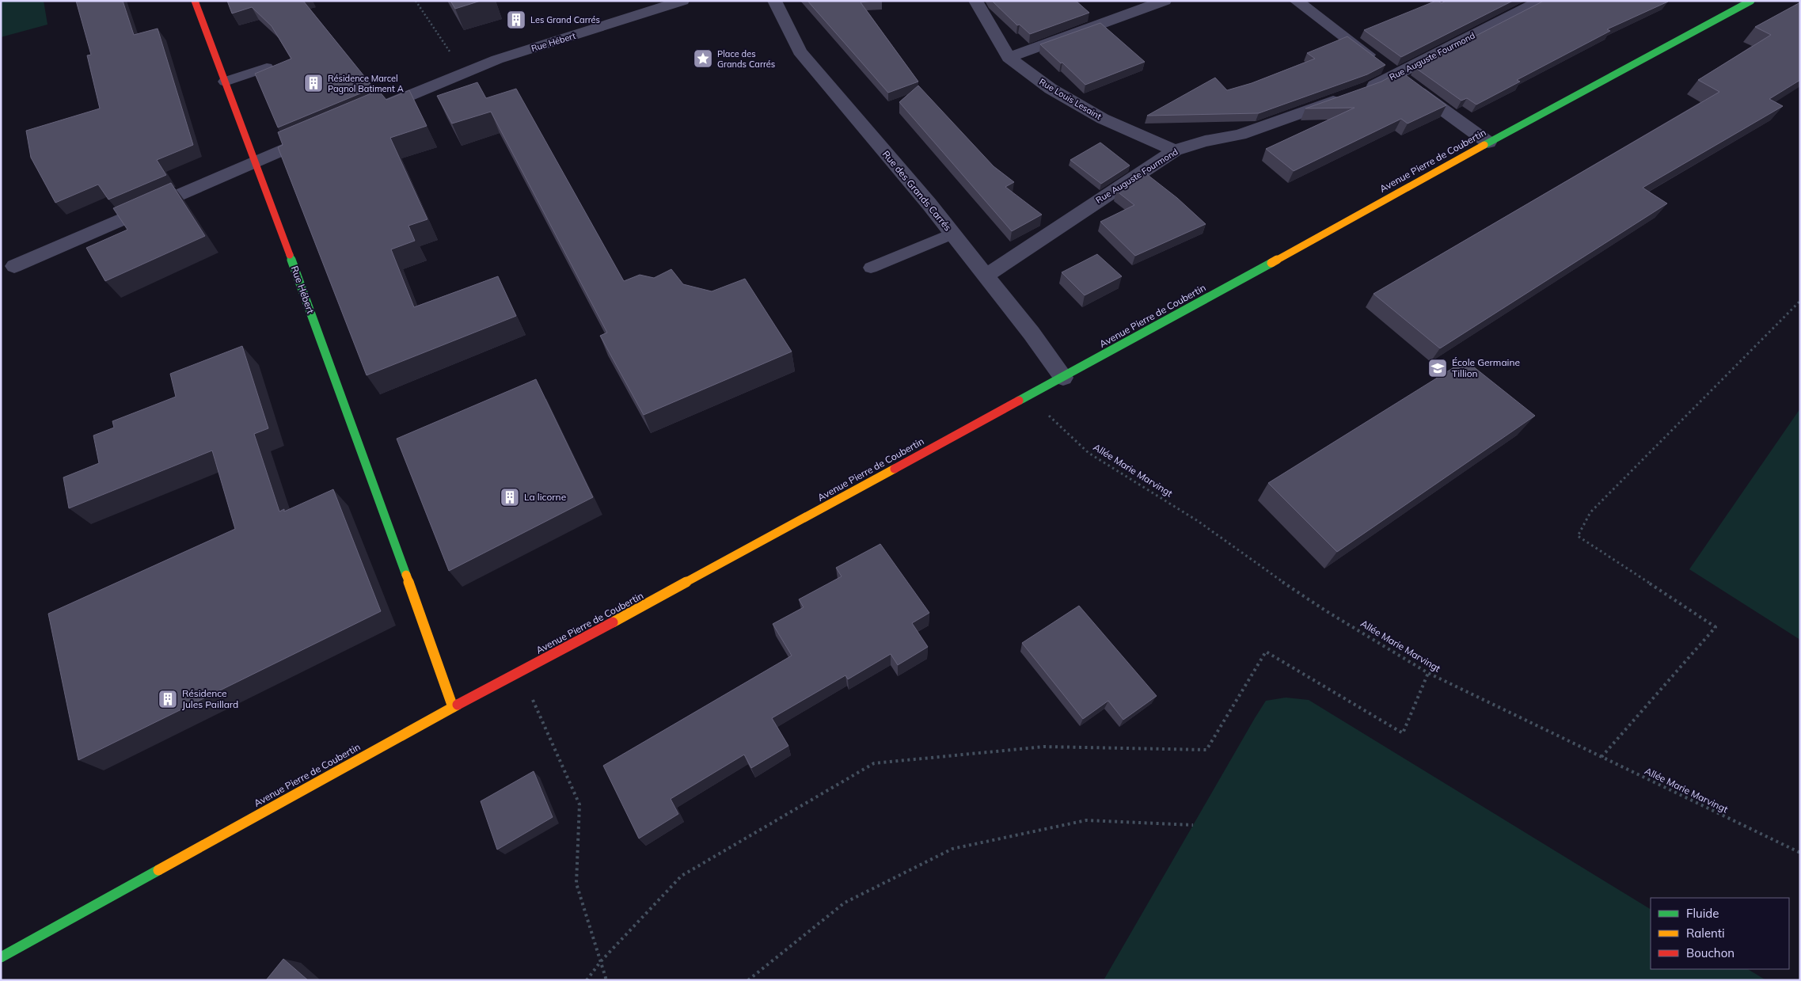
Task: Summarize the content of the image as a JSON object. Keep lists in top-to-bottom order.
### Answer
{
  "streets": {
    "street": [
      "Rue Hébert",
      "Rue Auguste Fourmond",
      "Rue Louis Lesaint",
      "Avenue Pierre de Coubertin",
      "Rue des Grands Carrés"
    ],
    "path": ["Allée Marie Marvingt"]
  },
  "crossings": [
    ["Rue Hébert", "Avenue Pierre de Coubertin"],
    ["Rue Auguste Fourmond", "Rue Louis Lesaint"],
    ["Rue Auguste Fourmond", "Rue des Grands Carrés"],
    ["Avenue Pierre de Coubertin", "Rue des Grands Carrés"],
    ["Avenue Pierre de Coubertin", "Allée Marie Marvingt"]
  ],
  "places": {
    "building": [
      "Les Grand Carrés",
      "Résidence Marcel Pagnol Batiment A",
      "La licorne",
      "Résidence Jules Paillard"
    ],
    "place": ["Place des Grands Carrés"],
    "school or university": ["École Germaine Tillion"]
  },
  "legend": ["Fluide", "Ralenti", "Bouchon"]
}
